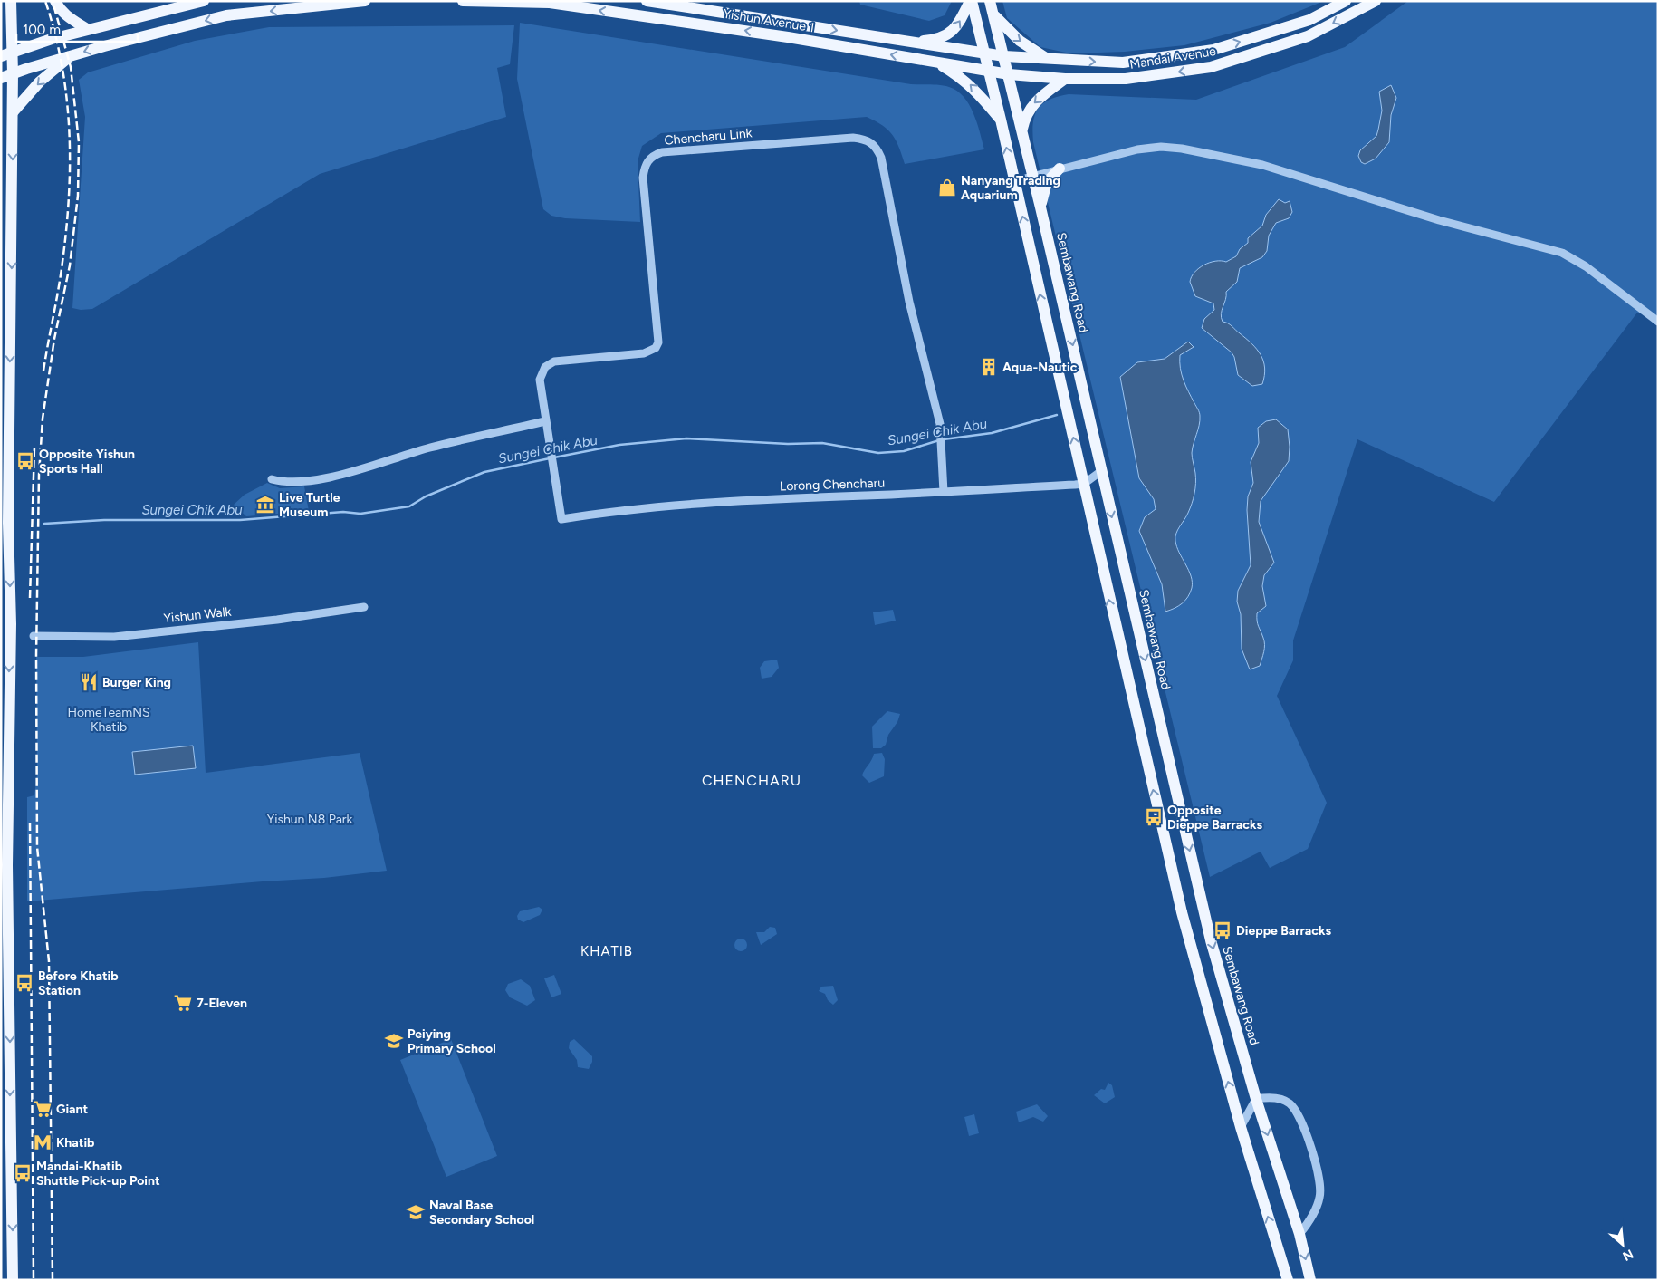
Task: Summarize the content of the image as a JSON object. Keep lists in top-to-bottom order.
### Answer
{
  "streets": {
    "main road": ["Yishun Avenue 1", "Mandai Avenue", "Sembawang Road"],
    "street": ["Chencharu Link", "Lorong Chencharu", "Yishun Walk"]
  },
  "crossings": [
    ["Yishun Avenue 1", "Mandai Avenue"],
    ["Mandai Avenue", "Sembawang Road"],
    ["Chencharu Link", "Lorong Chencharu"]
  ],
  "districts": ["CHENCHARU", "KHATIB"],
  "water": ["Sungei Chik Abu"],
  "parks": ["HomeTeamNS Khatib", "Yishun N8 Park"],
  "places": {
    "shop": ["Nanyang Trading Aquarium"],
    "building": ["Aqua-Nautic"],
    "bus stop": [
      "Opposite Yishun Sports Hall",
      "Opposite Dieppe Barracks",
      "Dieppe Barracks",
      "Before Khatib Station",
      "Mandai-Khatib Shuttle Pick-up Point"
    ],
    "museum": ["Live Turtle Museum"],
    "restaurant": ["Burger King"],
    "supermarket": ["7-Eleven", "Giant"],
    "school or university": ["Peiying Primary School", "Naval Base Secondary School"],
    "metro station": ["Khatib"]
  },
  "scale_bar": "100 m",
  "north": "bottom right"
}
